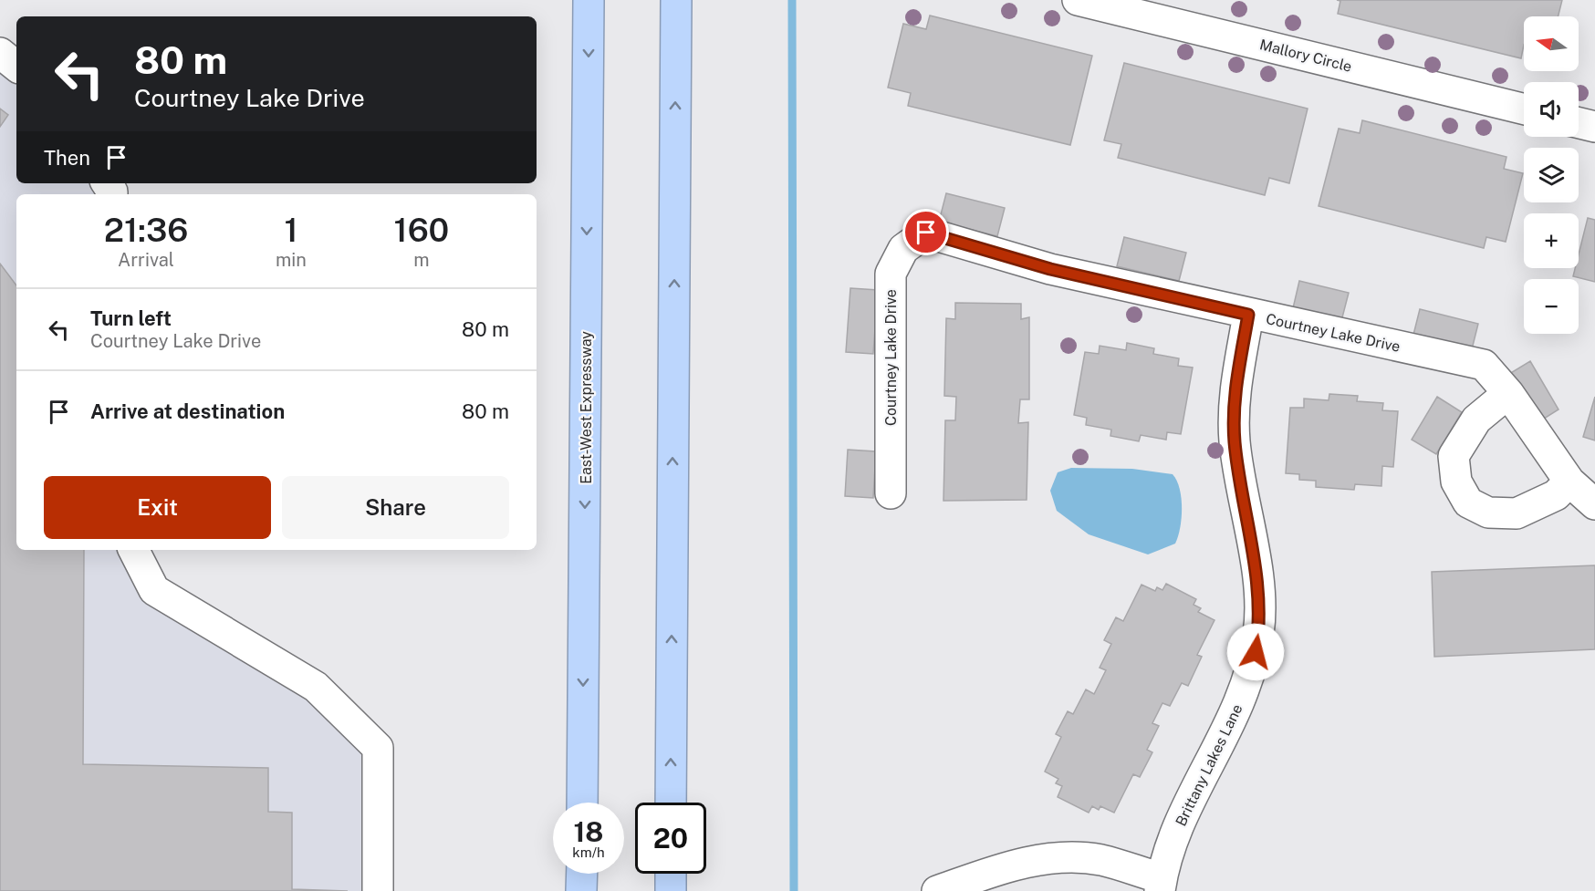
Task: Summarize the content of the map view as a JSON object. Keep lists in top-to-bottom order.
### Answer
{
  "streets": {
    "highway": ["East-West Expressway"],
    "lane": ["Mallory Circle", "Courtney Lake Drive", "Brittany Lakes Lane"]
  },
  "crossings": [
    ["Courtney Lake Drive", "Brittany Lakes Lane"]
  ],
  "north": "left",
  "page": {
    "map_buttons": ["+", "−"],
    "turn": ["80 m", "Courtney Lake Drive"],
    "then": "Then",
    "eta": [
      "21:36",
      "Arrival",
      "1",
      "min",
      "160",
      "m"
    ],
    "list": [
      {
        "name": "Turn left",
        "note": "Courtney Lake Drive",
        "value": "80 m"
      },
      {
        "name": "Arrive at destination",
        "value": "80 m"
      }
    ],
    "buttons": ["Exit", "Share"],
    "speed": "18 km/h",
    "limit": "20"
  }
}
